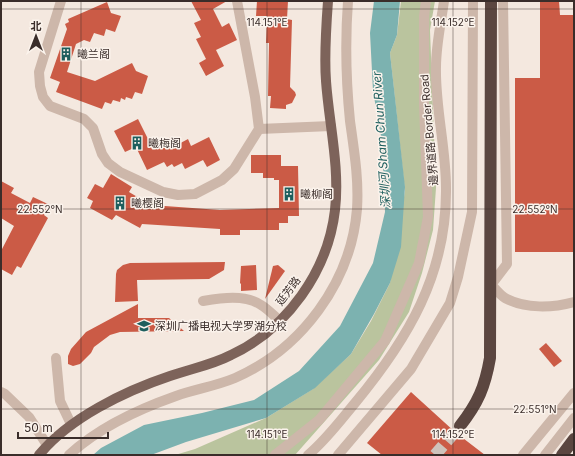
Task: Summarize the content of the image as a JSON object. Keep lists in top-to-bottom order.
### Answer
{
  "streets": {
    "main road": ["延芳路"],
    "street": ["邊界道路 Border Road"]
  },
  "water": ["深圳河 Sham Chun River"],
  "places": {
    "building": [
      "曦兰阁",
      "曦梅阁",
      "曦柳阁",
      "曦樱阁"
    ],
    "school or university": ["深圳广播电视大学罗湖分校"]
  },
  "scale_bar": "50 m",
  "north": "top",
  "coordinates": [
    "114.151°E",
    "114.152°E",
    "22.552°N",
    "22.551°N"
  ]
}
